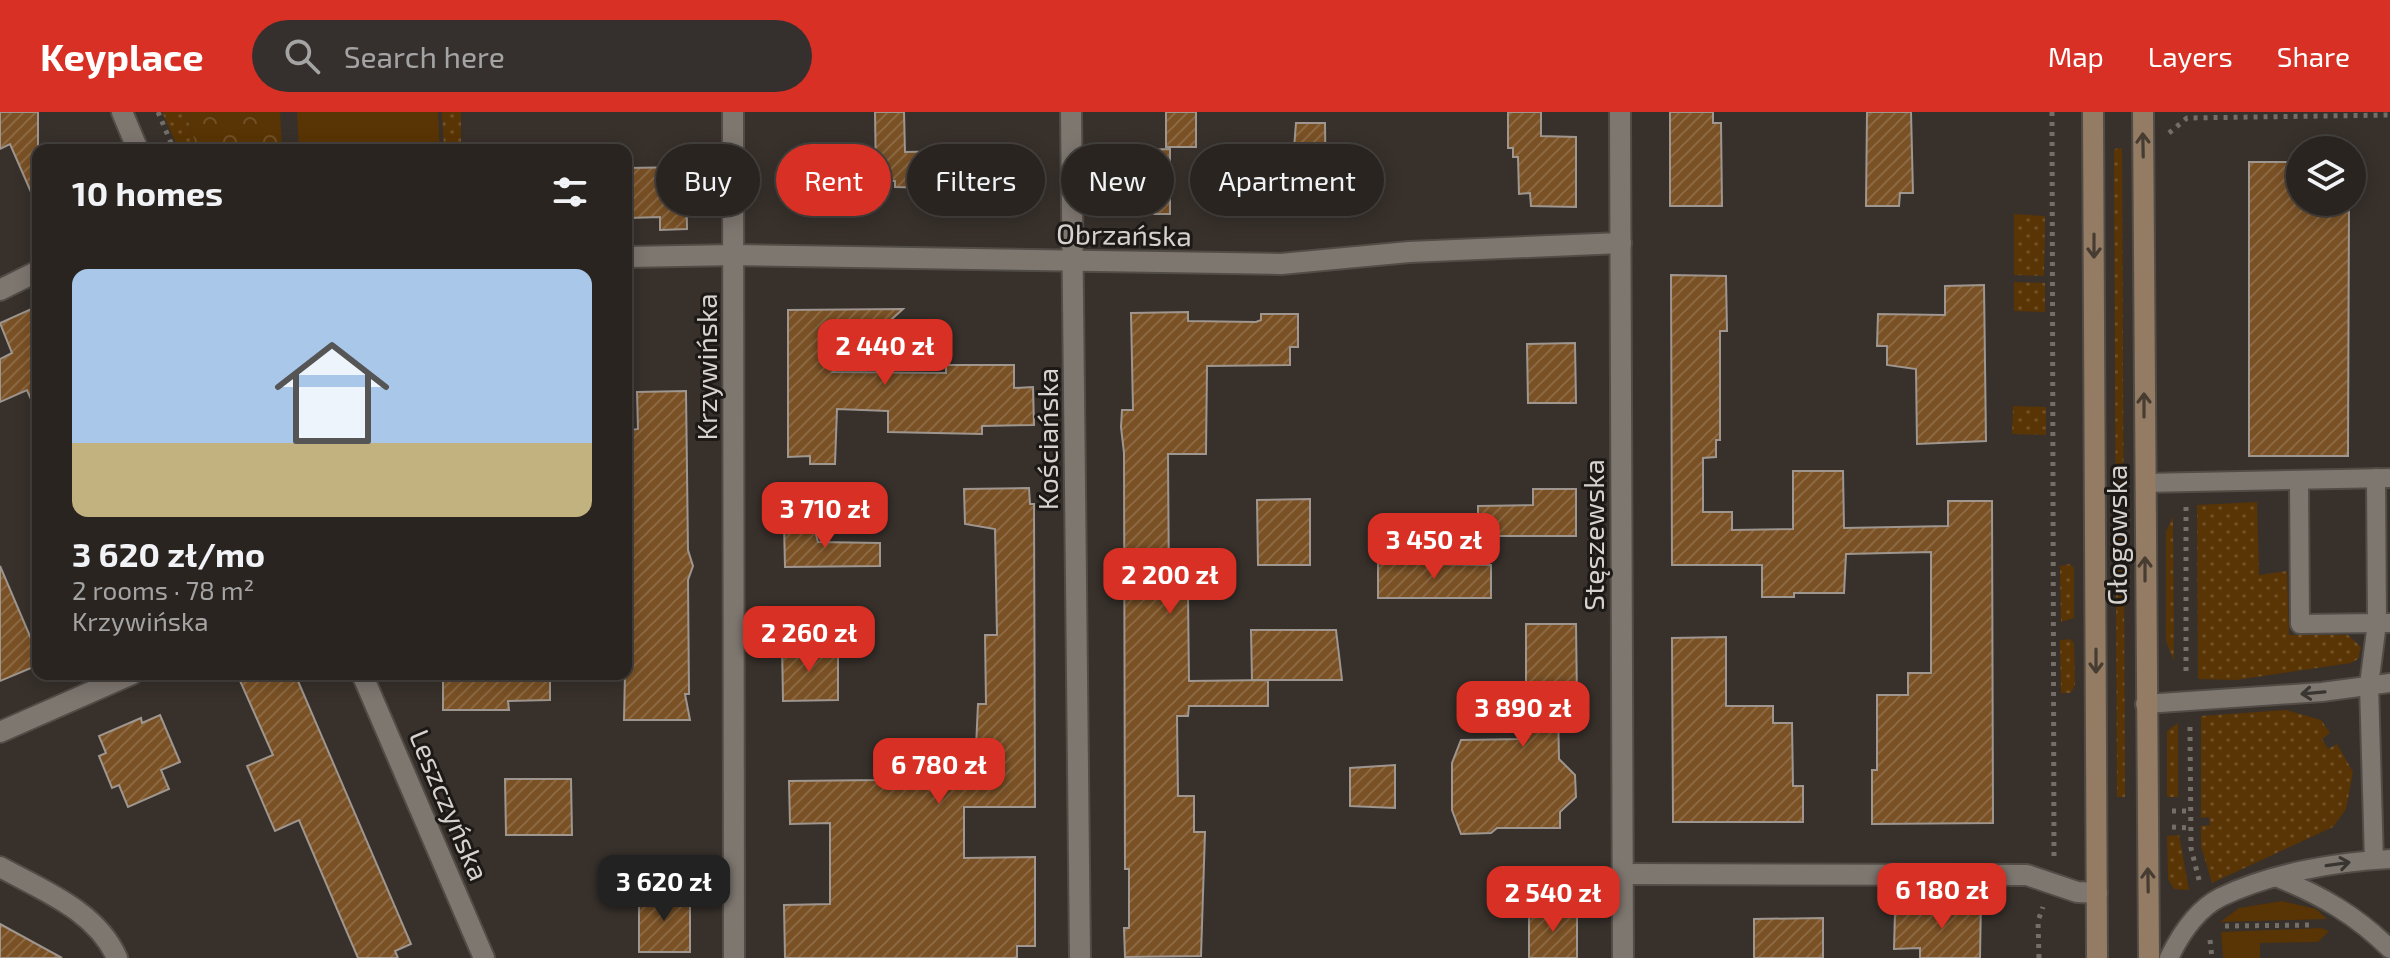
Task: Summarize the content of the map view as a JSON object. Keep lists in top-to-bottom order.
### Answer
{
  "streets": {
    "main road": ["Głogowska"],
    "street": [
      "Obrzańska",
      "Krzywińska",
      "Kościańska",
      "Stęszewska",
      "Leszczyńska"
    ]
  },
  "crossings": [
    ["Obrzańska", "Krzywińska"],
    ["Obrzańska", "Kościańska"],
    ["Obrzańska", "Stęszewska"]
  ],
  "page": {
    "header": "Keyplace",
    "search": "Search here",
    "nav": ["Map", "Layers", "Share"],
    "chip": [
      "Buy",
      "Rent",
      "Filters",
      "New",
      "Apartment"
    ],
    "heading": "10 homes",
    "list": [
      {
        "name": "3 620 zł/mo",
        "note": "2 rooms · 78 m² · Krzywińska"
      }
    ],
    "price": [
      "2 440 zł",
      "3 710 zł",
      "3 450 zł",
      "2 200 zł",
      "2 260 zł",
      "3 890 zł",
      "6 780 zł",
      "3 620 zł",
      "6 180 zł",
      "2 540 zł"
    ]
  }
}
